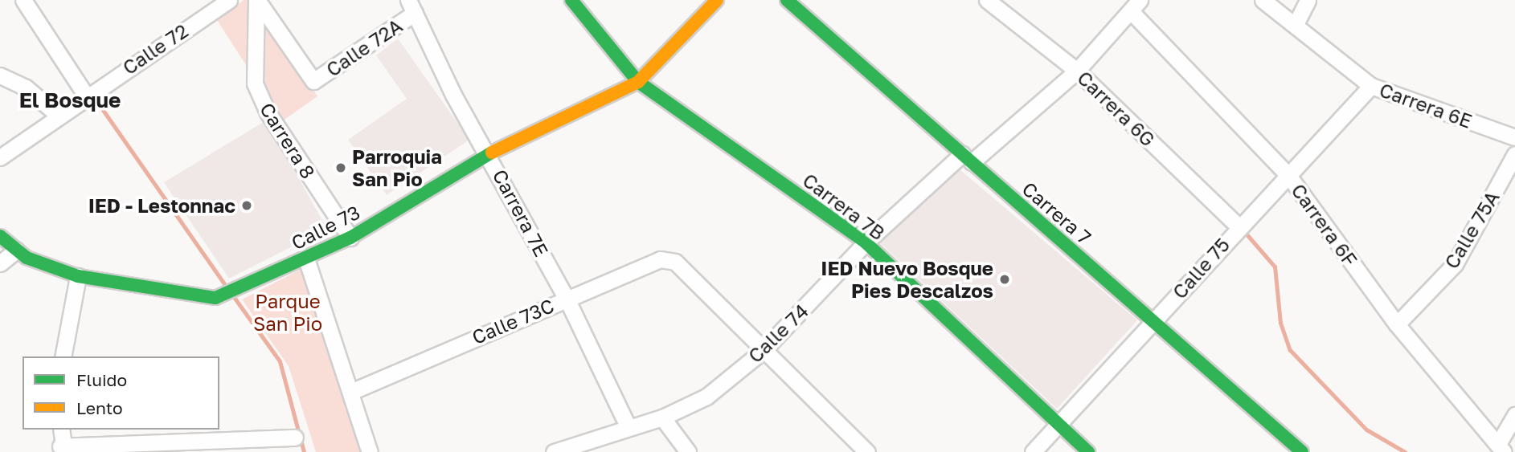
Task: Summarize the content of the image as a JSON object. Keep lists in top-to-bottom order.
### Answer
{
  "streets": {
    "street": [
      "Calle 72A",
      "Calle 72",
      "Carrera 6E",
      "Carrera 6G",
      "Carrera 8",
      "Carrera 7B",
      "Carrera 7E",
      "Carrera 7",
      "Carrera 6F",
      "Calle 73",
      "Calle 75A",
      "Calle 75",
      "Calle 73C",
      "Calle 74"
    ]
  },
  "crossings": [
    ["Calle 72A", "Carrera 8"],
    ["Calle 72A", "Carrera 7E"],
    ["Carrera 6E", "Calle 75"],
    ["Carrera 6G", "Calle 75"],
    ["Carrera 6G", "Calle 74"],
    ["Carrera 8", "Calle 73"],
    ["Carrera 7B", "Calle 73"],
    ["Carrera 7B", "Calle 75"],
    ["Carrera 7B", "Calle 74"],
    ["Carrera 7E", "Calle 73"],
    ["Carrera 7E", "Calle 73C"],
    ["Carrera 7E", "Calle 74"],
    ["Carrera 7", "Calle 75"],
    ["Carrera 7", "Calle 74"],
    ["Carrera 6F", "Calle 75A"],
    ["Carrera 6F", "Calle 75"],
    ["Carrera 6F", "Calle 74"],
    ["Calle 73C", "Calle 74"]
  ],
  "districts": ["El Bosque"],
  "parks": ["Parque San Pio"],
  "places": ["Parroquia San Pio", "IED - Lestonnac", "IED Nuevo Bosque Pies Descalzos"],
  "legend": ["Fluido", "Lento"]
}
